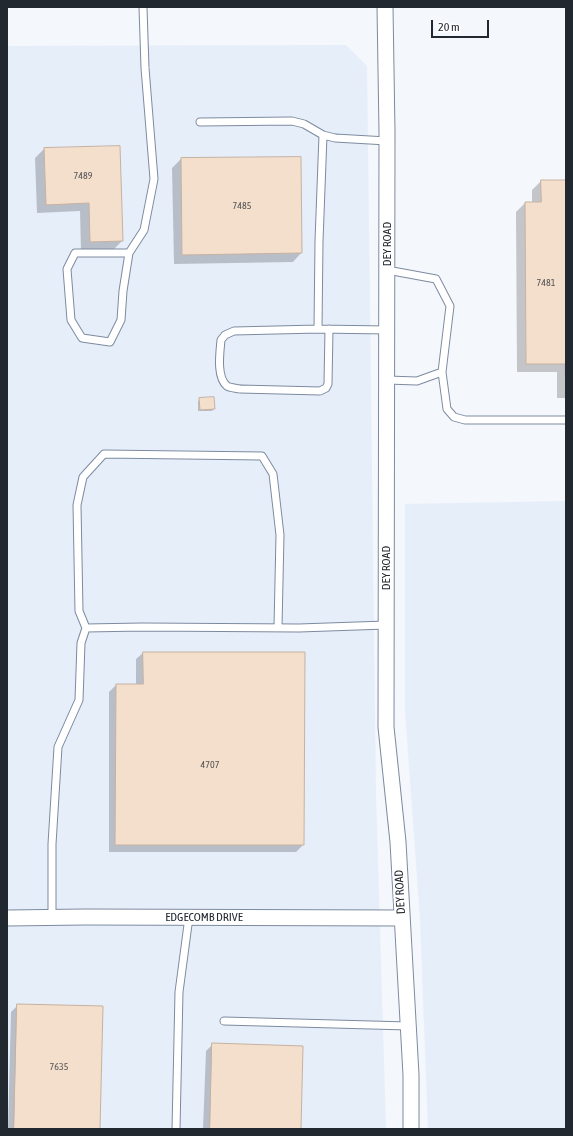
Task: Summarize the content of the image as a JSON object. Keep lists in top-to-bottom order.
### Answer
{
  "streets": {
    "street": ["DEY ROAD", "EDGECOMB DRIVE"]
  },
  "crossings": [
    ["DEY ROAD", "EDGECOMB DRIVE"]
  ],
  "house_numbers": [
    "7489",
    "7485",
    "7481",
    "4707",
    "7635"
  ],
  "scale_bar": "20 m"
}
